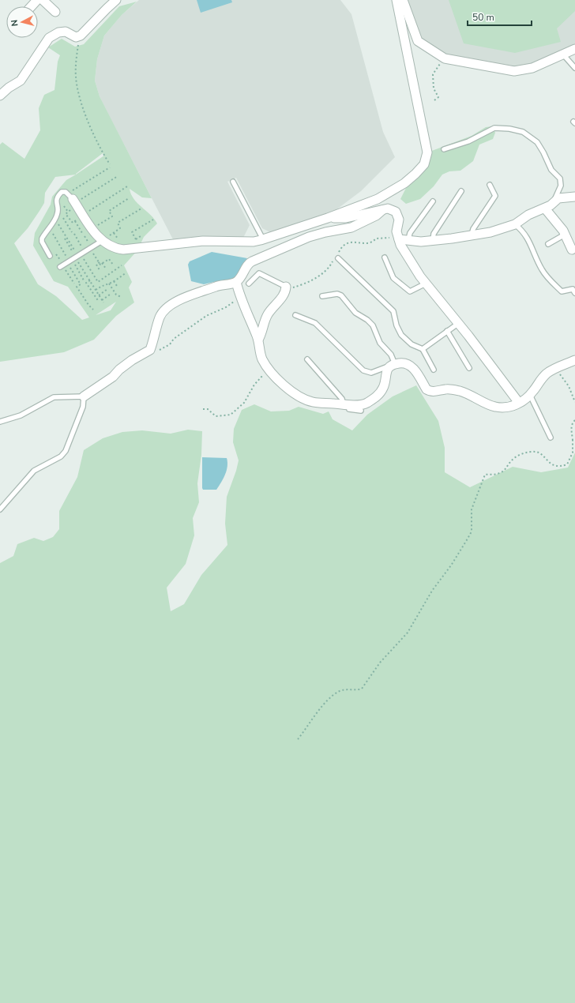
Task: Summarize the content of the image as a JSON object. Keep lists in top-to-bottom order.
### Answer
{
  "scale_bar": "50 m",
  "north": "left"
}
